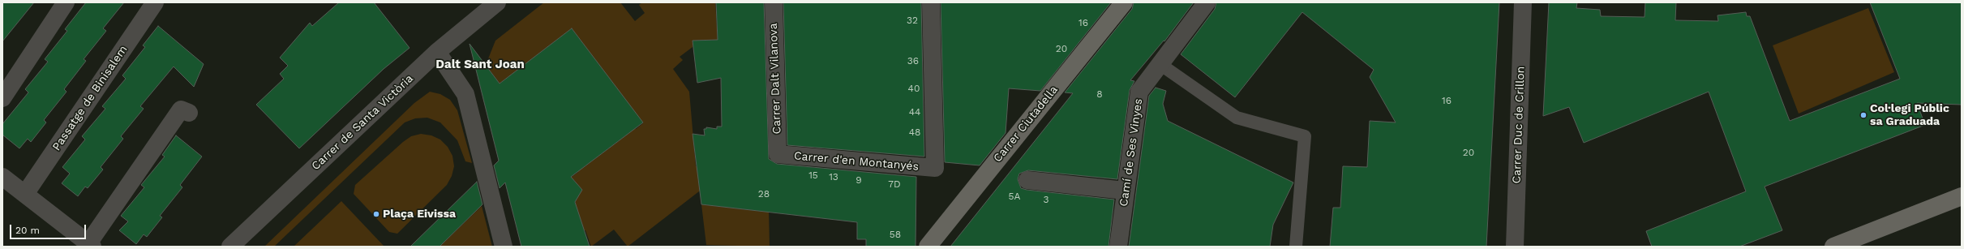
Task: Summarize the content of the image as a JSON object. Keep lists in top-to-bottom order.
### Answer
{
  "streets": {
    "street": [
      "Carrer Dalt Vilanova",
      "Passatge de Binisalem",
      "Carrer de Santa Victòria",
      "Carrer Ciutadella",
      "Carrer Duc de Crillon",
      "Camí de Ses Vinyes",
      "Carrer d'en Montanyés"
    ]
  },
  "crossings": [
    ["Carrer Dalt Vilanova", "Carrer d'en Montanyés"]
  ],
  "districts": ["Dalt Sant Joan"],
  "places": ["Col·legi Públic sa Graduada", "Plaça Eivissa"],
  "house_numbers": [
    "32",
    "16",
    "20",
    "36",
    "40",
    "8",
    "16",
    "44",
    "48",
    "20",
    "15",
    "13",
    "9",
    "7D",
    "28",
    "5A",
    "3",
    "58"
  ],
  "scale_bar": "20 m"
}
